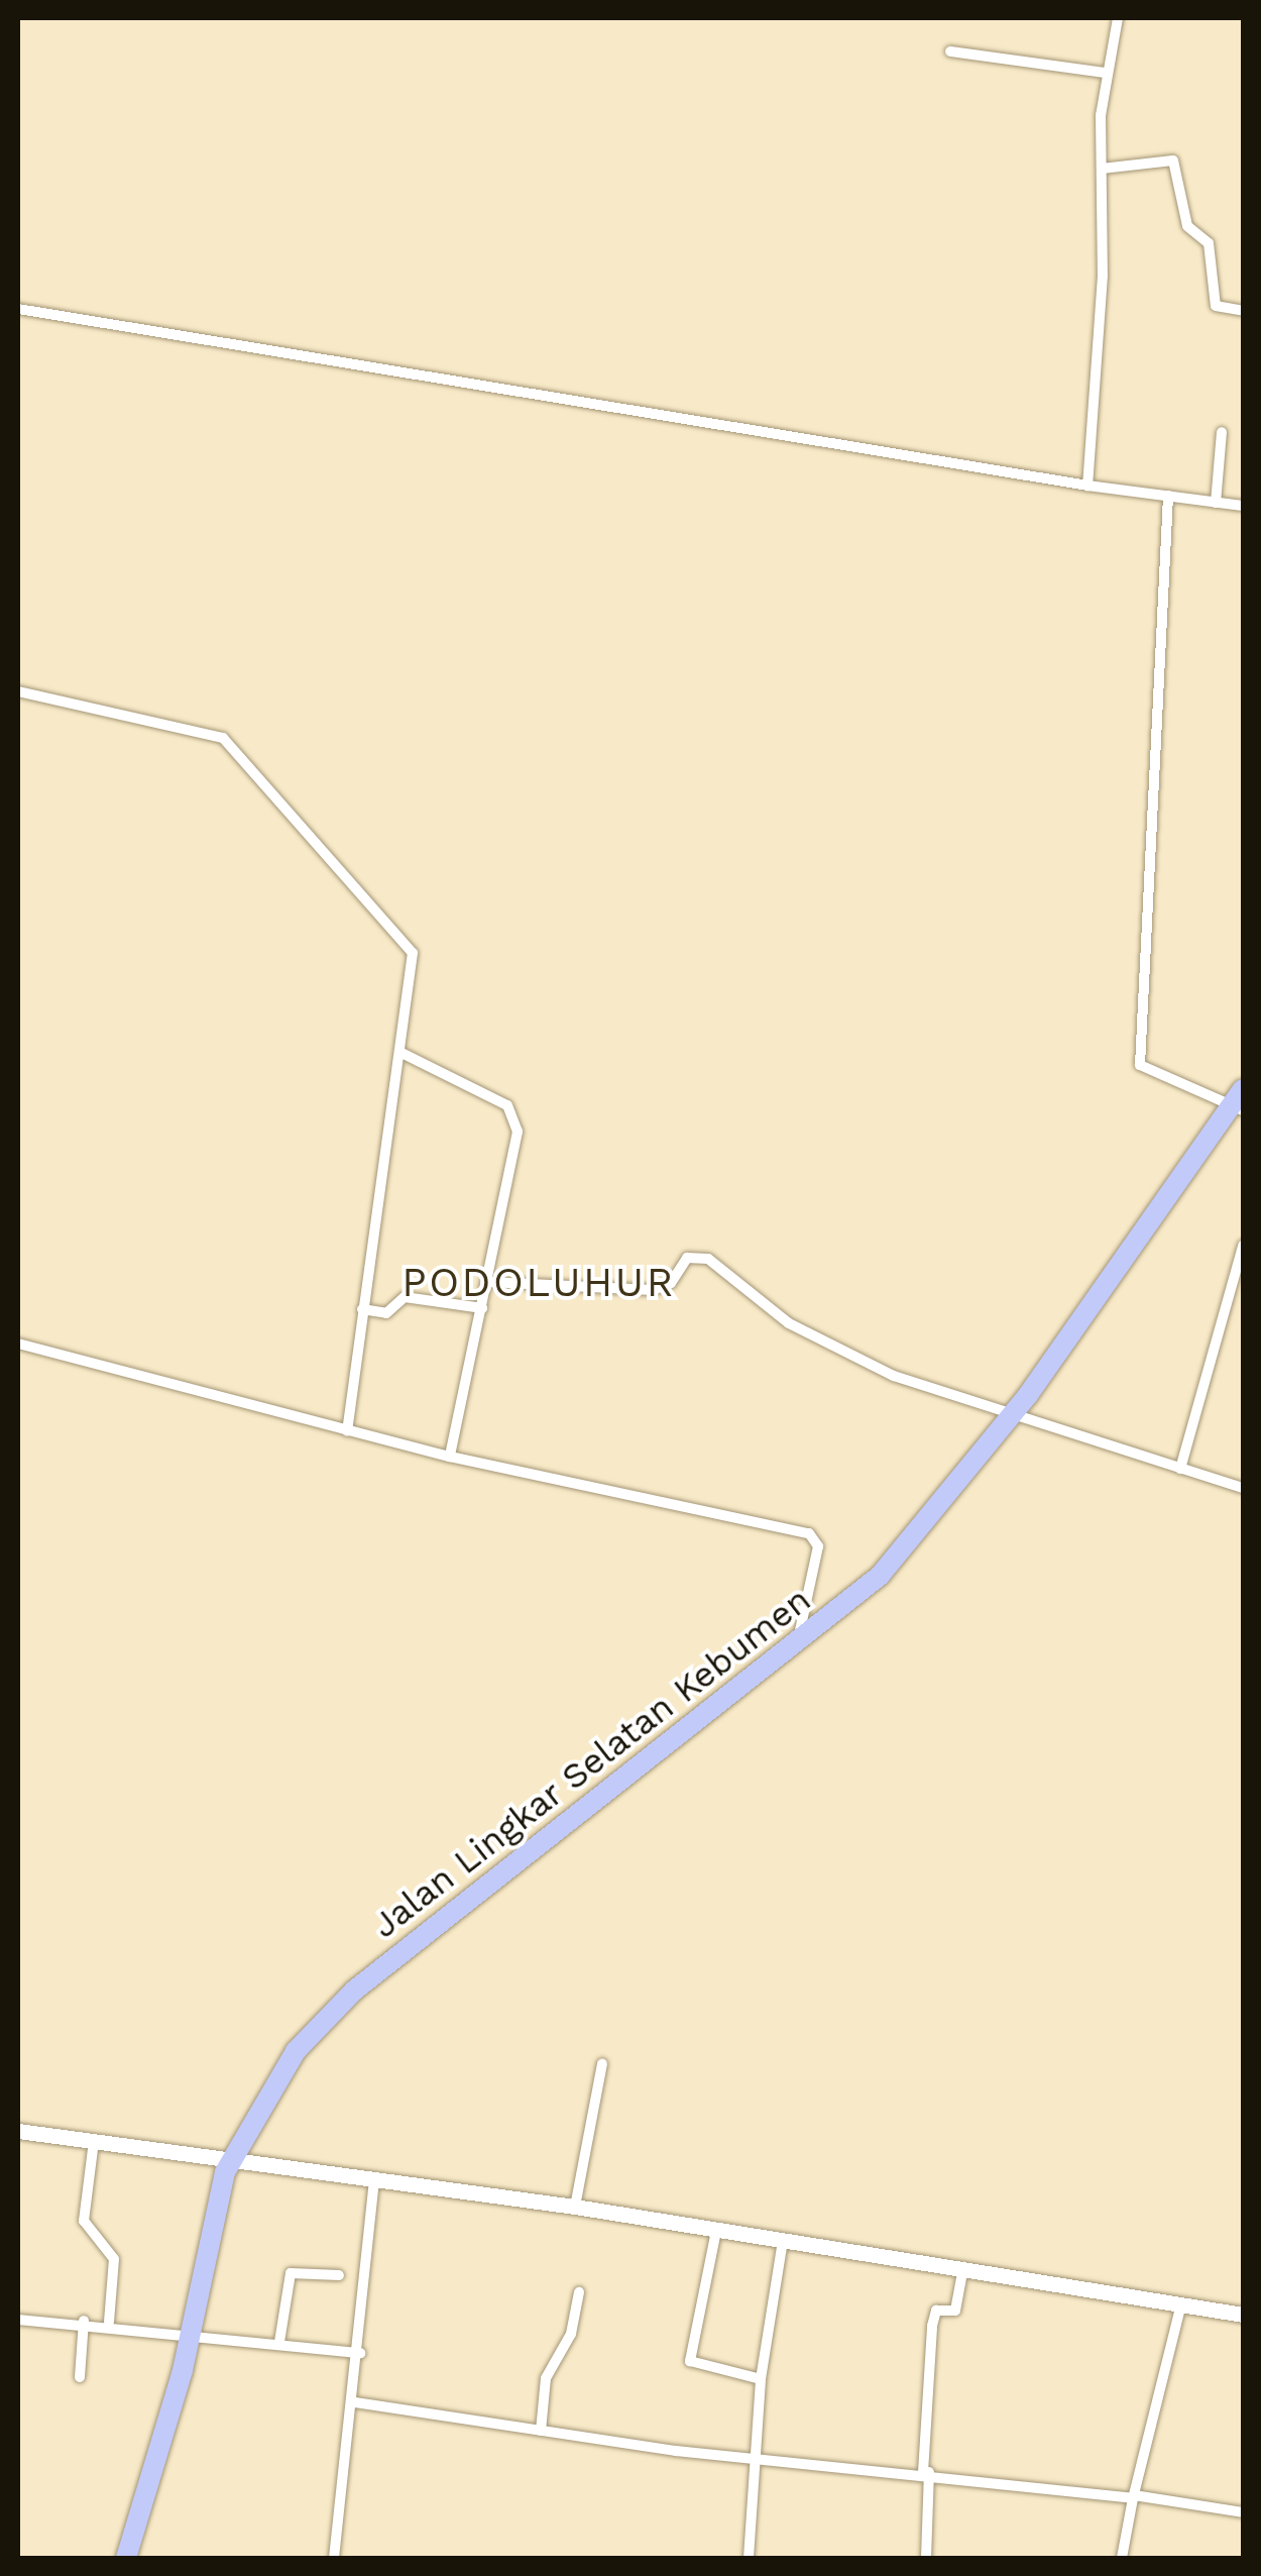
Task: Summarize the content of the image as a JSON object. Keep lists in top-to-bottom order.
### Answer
{
  "streets": {
    "highway": ["Jalan Lingkar Selatan Kebumen"]
  },
  "districts": ["PODOLUHUR"]
}
